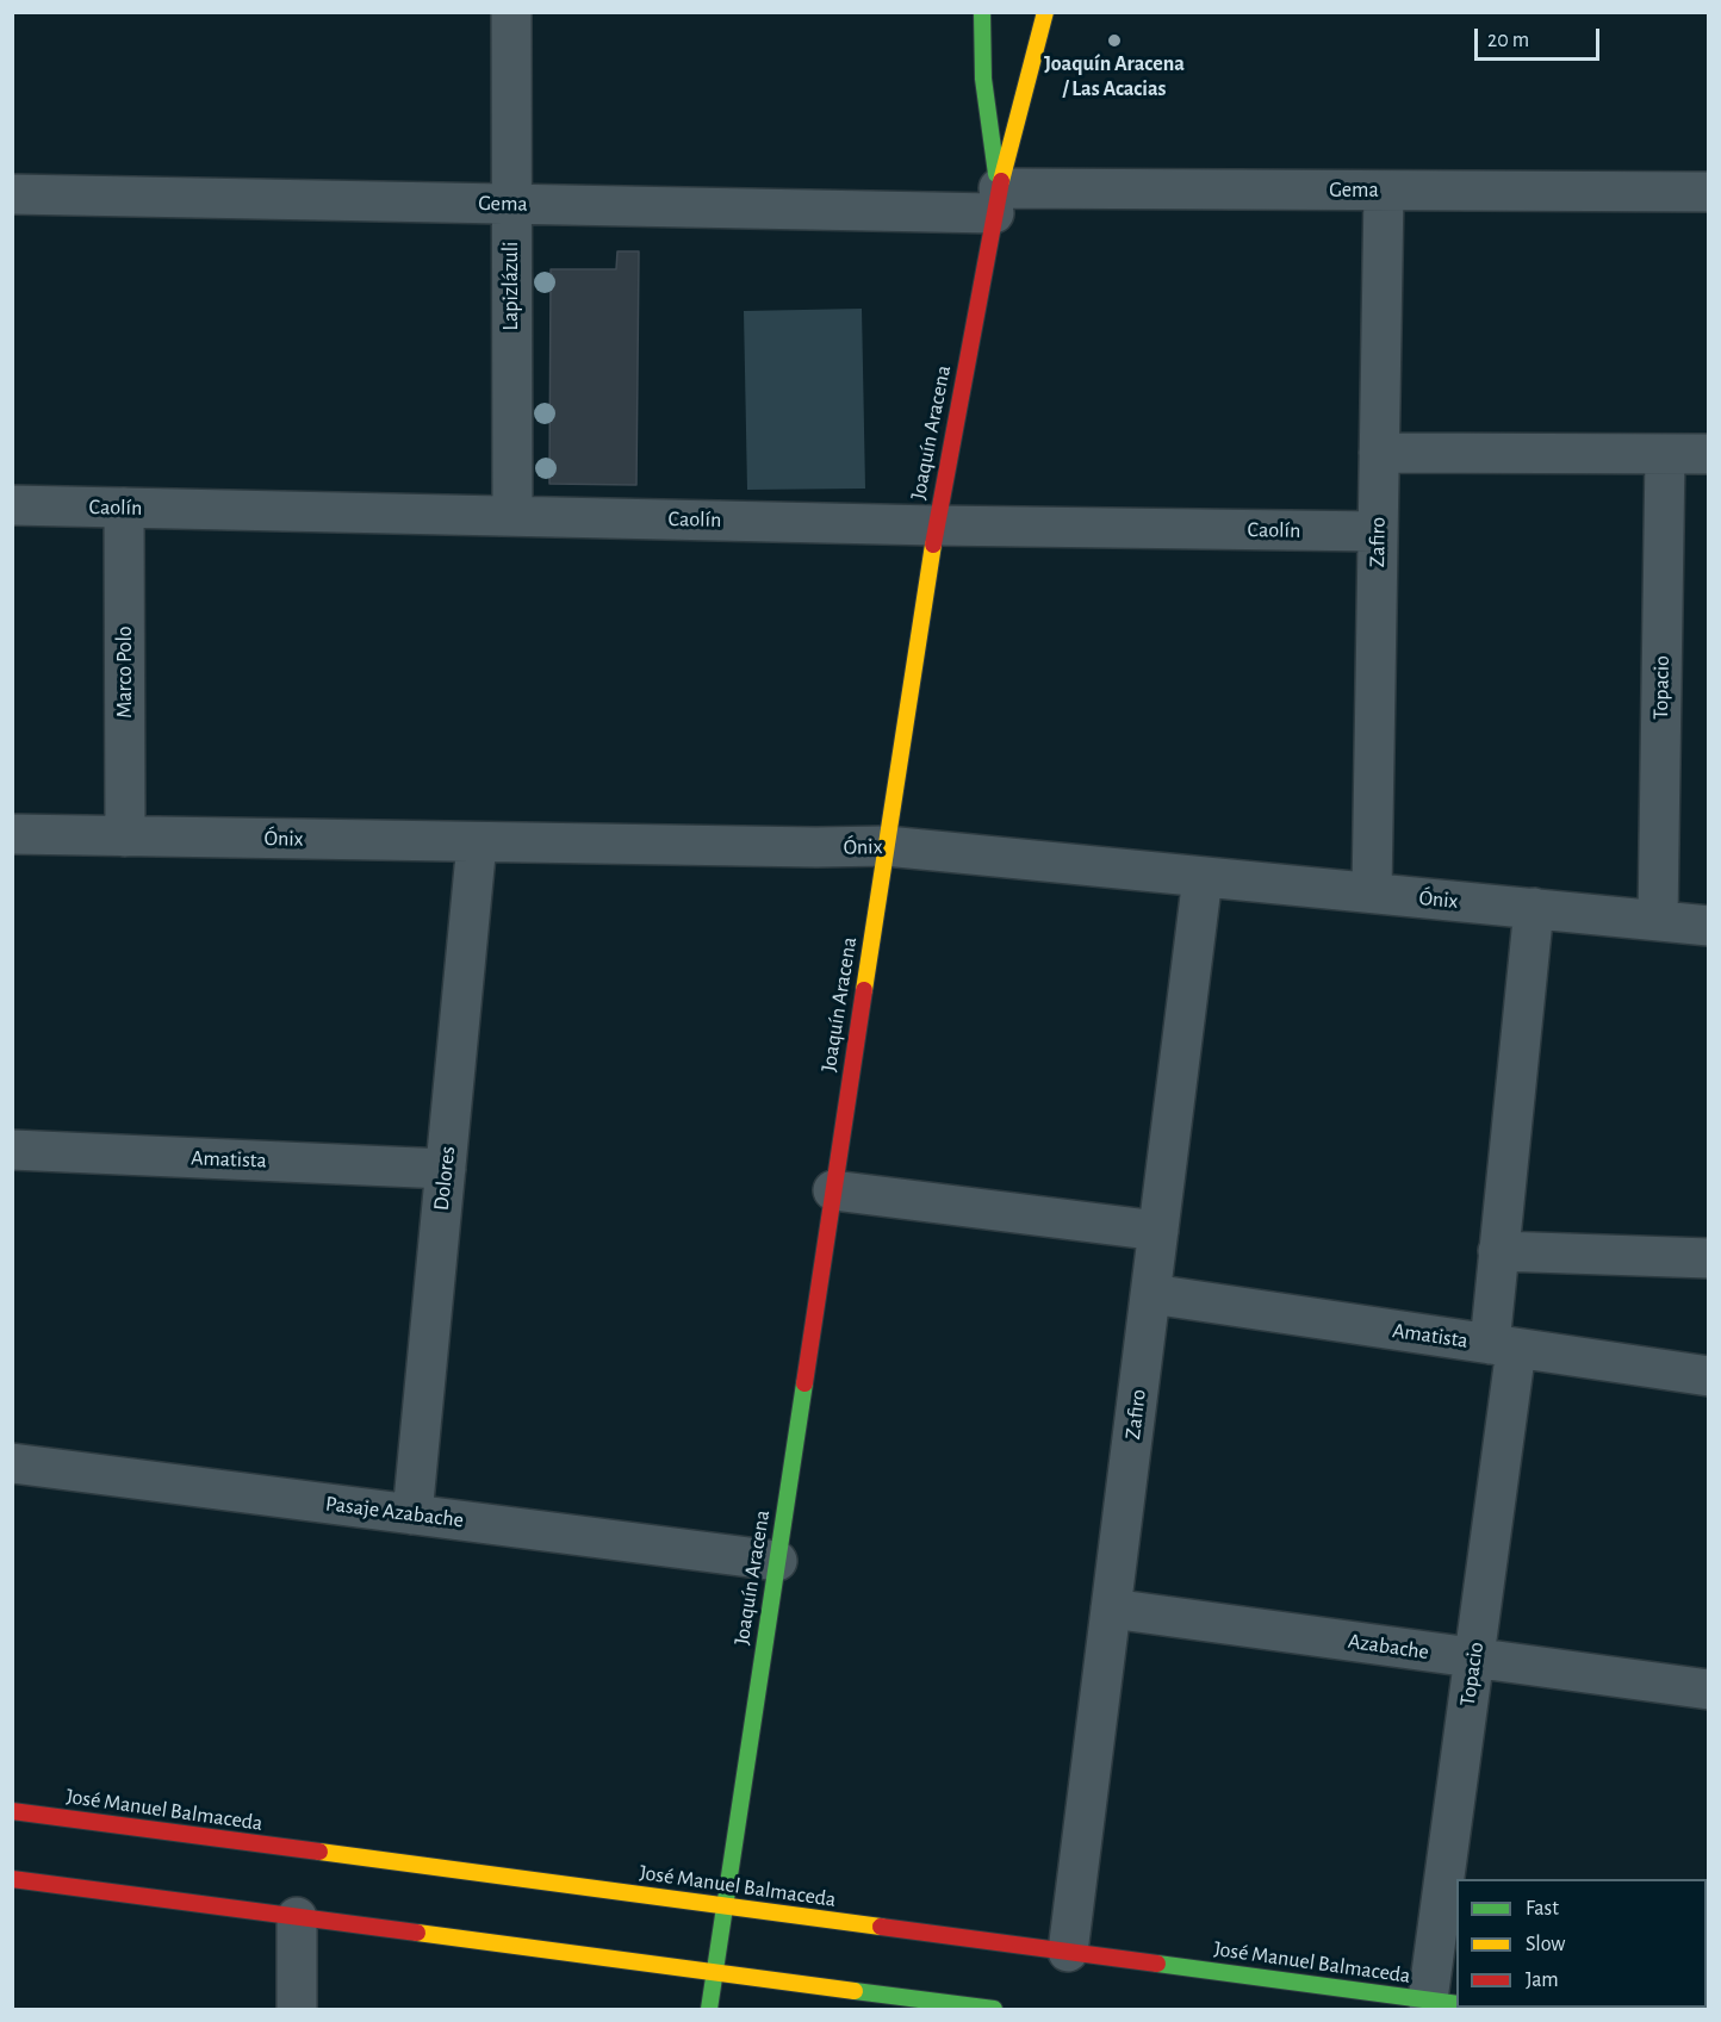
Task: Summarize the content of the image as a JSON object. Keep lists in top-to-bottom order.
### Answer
{
  "streets": {
    "main road": ["Joaquín Aracena", "José Manuel Balmaceda"],
    "street": [
      "Gema",
      "Lapizlázuli",
      "Caolín",
      "Zafiro",
      "Marco Polo",
      "Topacio",
      "Ónix",
      "Amatista",
      "Dolores",
      "Pasaje Azabache",
      "Azabache"
    ]
  },
  "crossings": [
    ["Gema", "Lapizlázuli"],
    ["Gema", "Joaquín Aracena"],
    ["Gema", "Zafiro"],
    ["Lapizlázuli", "Caolín"],
    ["Joaquín Aracena", "Caolín"],
    ["Joaquín Aracena", "Ónix"],
    ["Joaquín Aracena", "Pasaje Azabache"],
    ["Joaquín Aracena", "José Manuel Balmaceda"],
    ["Caolín", "Zafiro"],
    ["Caolín", "Marco Polo"],
    ["Zafiro", "Ónix"],
    ["Zafiro", "Amatista"],
    ["Zafiro", "Azabache"],
    ["Zafiro", "José Manuel Balmaceda"],
    ["Marco Polo", "Ónix"],
    ["Topacio", "Ónix"],
    ["Topacio", "Amatista"],
    ["Topacio", "Azabache"],
    ["Topacio", "José Manuel Balmaceda"],
    ["Ónix", "Dolores"],
    ["Amatista", "Dolores"],
    ["Dolores", "Pasaje Azabache"]
  ],
  "places": ["Joaquín Aracena / Las Acacias"],
  "legend": ["Fast", "Slow", "Jam"],
  "scale_bar": "20 m"
}
